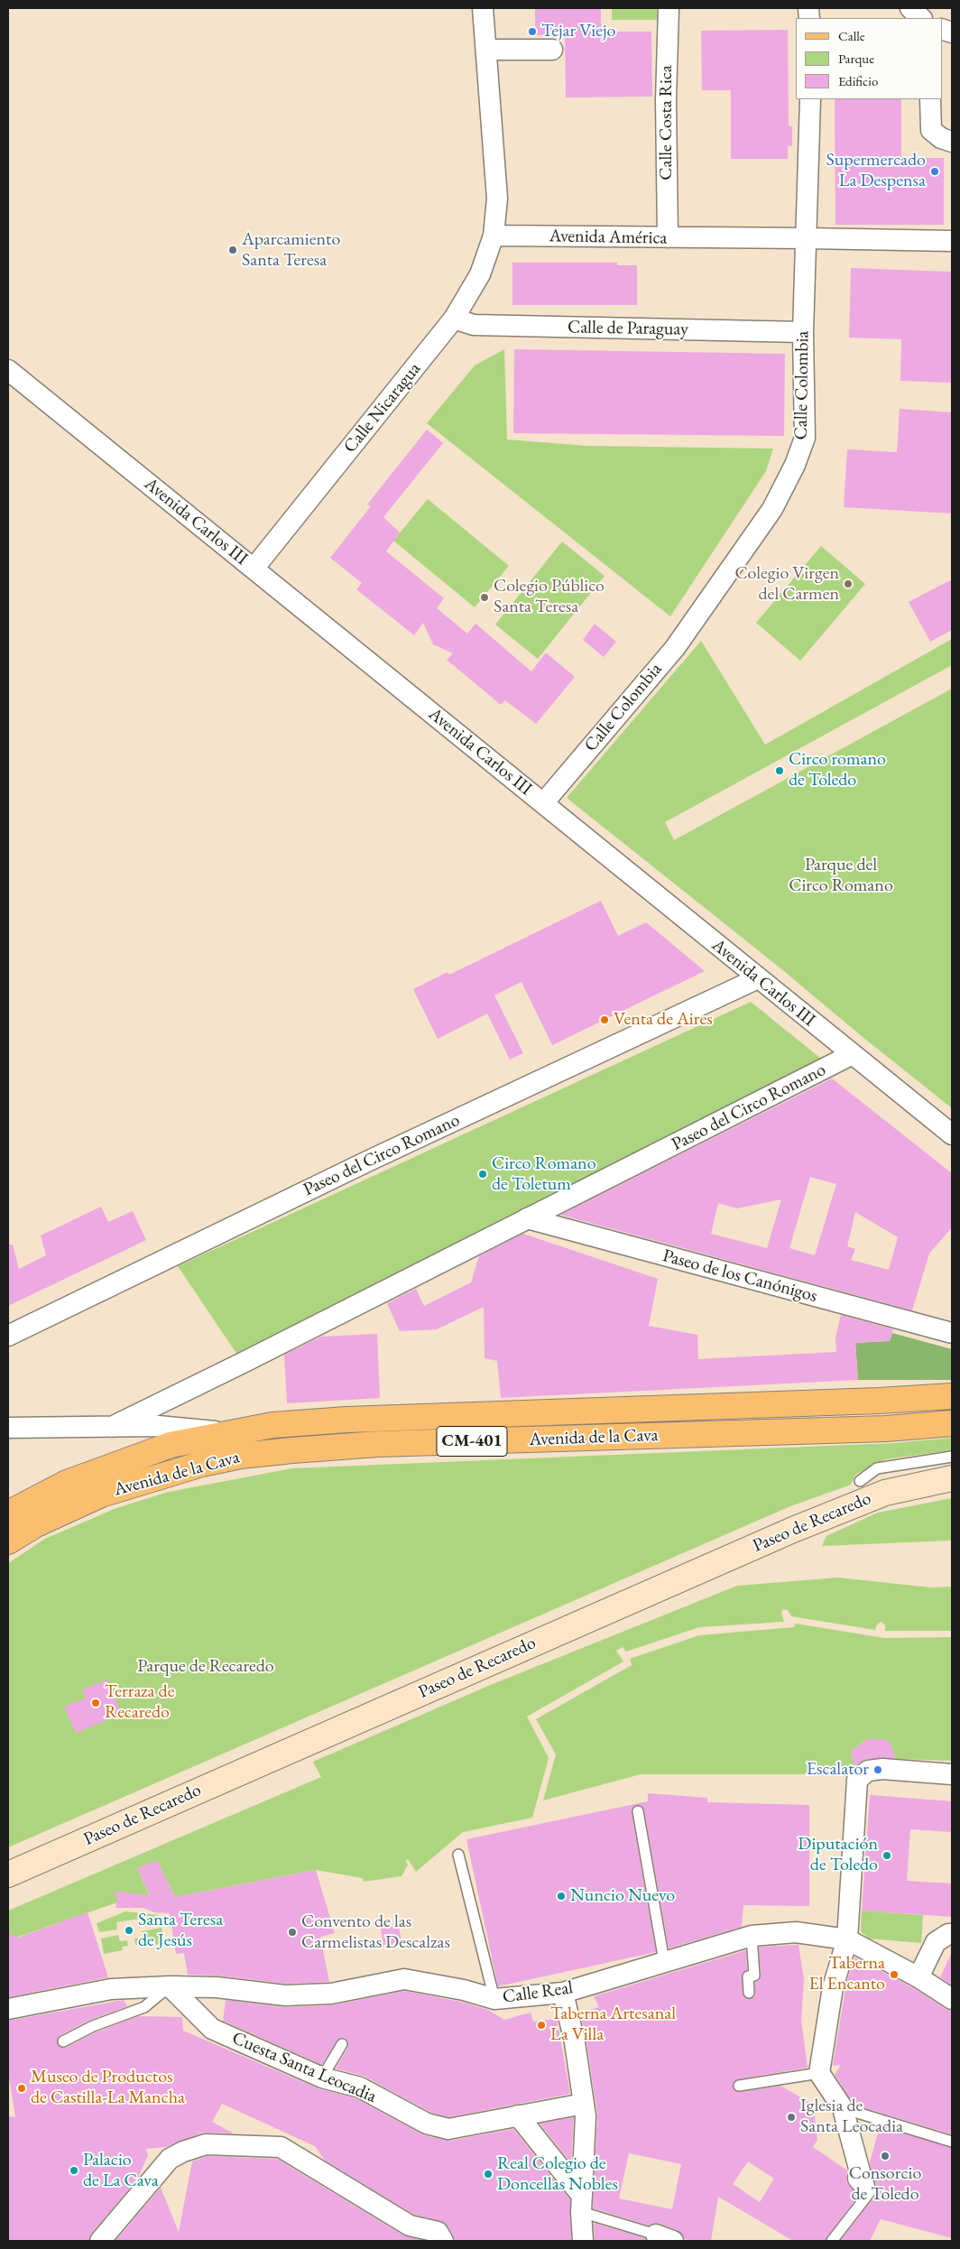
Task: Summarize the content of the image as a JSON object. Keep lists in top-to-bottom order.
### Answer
{
  "streets": {
    "main road": ["Avenida de la Cava", "CM-401"],
    "street": [
      "Calle Costa Rica",
      "Avenida América",
      "Calle de Paraguay",
      "Calle Colombia",
      "Calle Nicaragua",
      "Avenida Carlos III",
      "Paseo del Circo Romano",
      "Paseo de los Canónigos",
      "Paseo de Recaredo",
      "Calle Real",
      "Cuesta Santa Leocadia"
    ]
  },
  "crossings": [
    ["Calle Costa Rica", "Avenida América"],
    ["Avenida América", "Calle Colombia"],
    ["Avenida América", "Calle Nicaragua"],
    ["Calle de Paraguay", "Calle Colombia"],
    ["Calle de Paraguay", "Calle Nicaragua"],
    ["Calle Colombia", "Avenida Carlos III"],
    ["Calle Nicaragua", "Avenida Carlos III"],
    ["Avenida Carlos III", "Paseo del Circo Romano"],
    ["Paseo del Circo Romano", "Paseo de los Canónigos"],
    ["Calle Real", "Cuesta Santa Leocadia"]
  ],
  "parks": ["Parque del Circo Romano", "Parque de Recaredo"],
  "places": [
    "Tejar Viejo",
    "Supermercado La Despensa",
    "Aparcamiento Santa Teresa",
    "Colegio Virgen del Carmen",
    "Colegio Público Santa Teresa",
    "Circo romano de Toledo",
    "Venta de Aires",
    "Circo Romano de Toletum",
    "Terraza de Recaredo",
    "Escalator",
    "Diputación de Toledo",
    "Nuncio Nuevo",
    "Santa Teresa de Jesús",
    "Convento de las Carmelistas Descalzas",
    "Taberna El Encanto",
    "Taberna Artesanal La Villa",
    "Museo de Productos de Castilla-La Mancha",
    "Iglesia de Santa Leocadia",
    "Consorcio de Toledo",
    "Palacio de La Cava",
    "Real Colegio de Doncellas Nobles"
  ],
  "legend": ["Calle", "Parque", "Edificio"]
}
